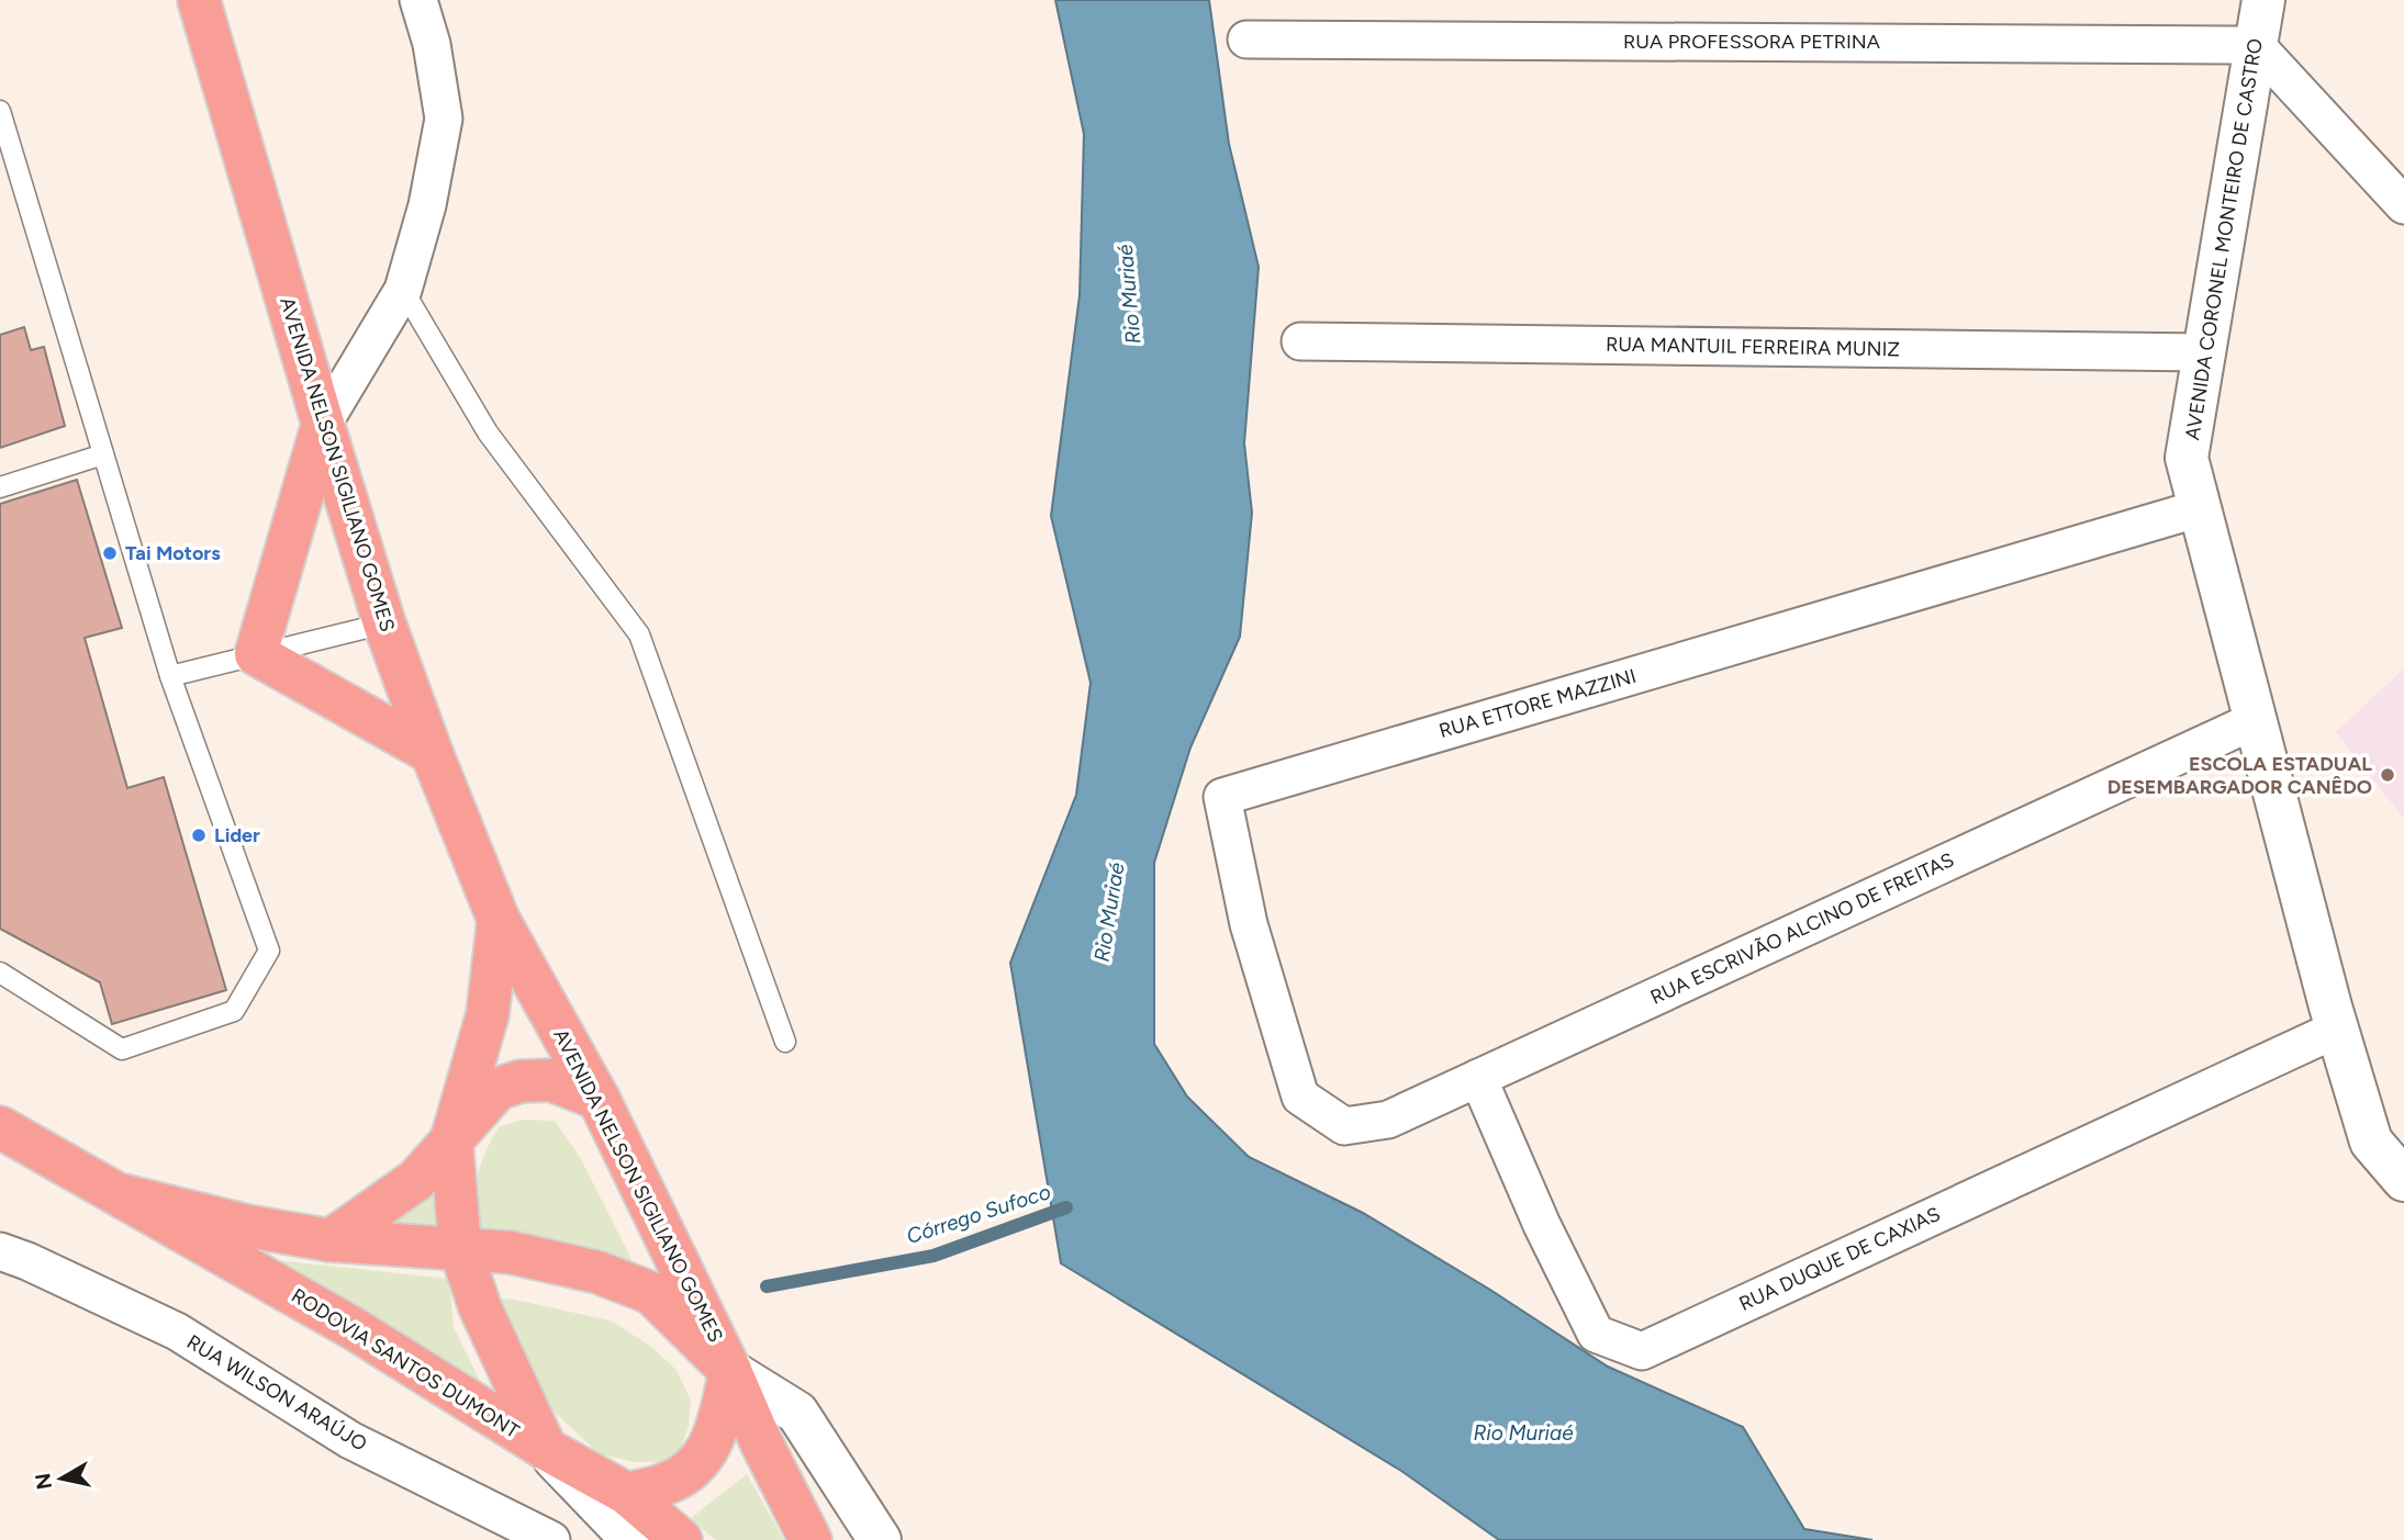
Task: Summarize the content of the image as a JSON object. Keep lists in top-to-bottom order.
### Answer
{
  "streets": {
    "highway": ["AVENIDA NELSON SIGILIANO GOMES", "RODOVIA SANTOS DUMONT"],
    "street": [
      "RUA PROFESSORA PETRINA",
      "AVENIDA CORONEL MONTEIRO DE CASTRO",
      "RUA MANTUIL FERREIRA MUNIZ",
      "RUA ETTORE MAZZINI",
      "RUA ESCRIVÃO ALCINO DE FREITAS",
      "RUA DUQUE DE CAXIAS",
      "RUA WILSON ARAÚJO"
    ]
  },
  "crossings": [
    ["RUA PROFESSORA PETRINA", "AVENIDA CORONEL MONTEIRO DE CASTRO"],
    ["AVENIDA CORONEL MONTEIRO DE CASTRO", "RUA MANTUIL FERREIRA MUNIZ"],
    ["AVENIDA CORONEL MONTEIRO DE CASTRO", "RUA ETTORE MAZZINI"],
    ["AVENIDA CORONEL MONTEIRO DE CASTRO", "RUA ESCRIVÃO ALCINO DE FREITAS"],
    ["AVENIDA CORONEL MONTEIRO DE CASTRO", "RUA DUQUE DE CAXIAS"],
    ["AVENIDA NELSON SIGILIANO GOMES", "RODOVIA SANTOS DUMONT"],
    ["RUA ETTORE MAZZINI", "RUA ESCRIVÃO ALCINO DE FREITAS"],
    ["RUA ESCRIVÃO ALCINO DE FREITAS", "RUA DUQUE DE CAXIAS"]
  ],
  "water": ["Rio Muriaé", "Córrego Sufoco"],
  "places": ["Tai Motors", "ESCOLA ESTADUAL DESEMBARGADOR CANÊDO", "Lider"],
  "north": "left"
}
